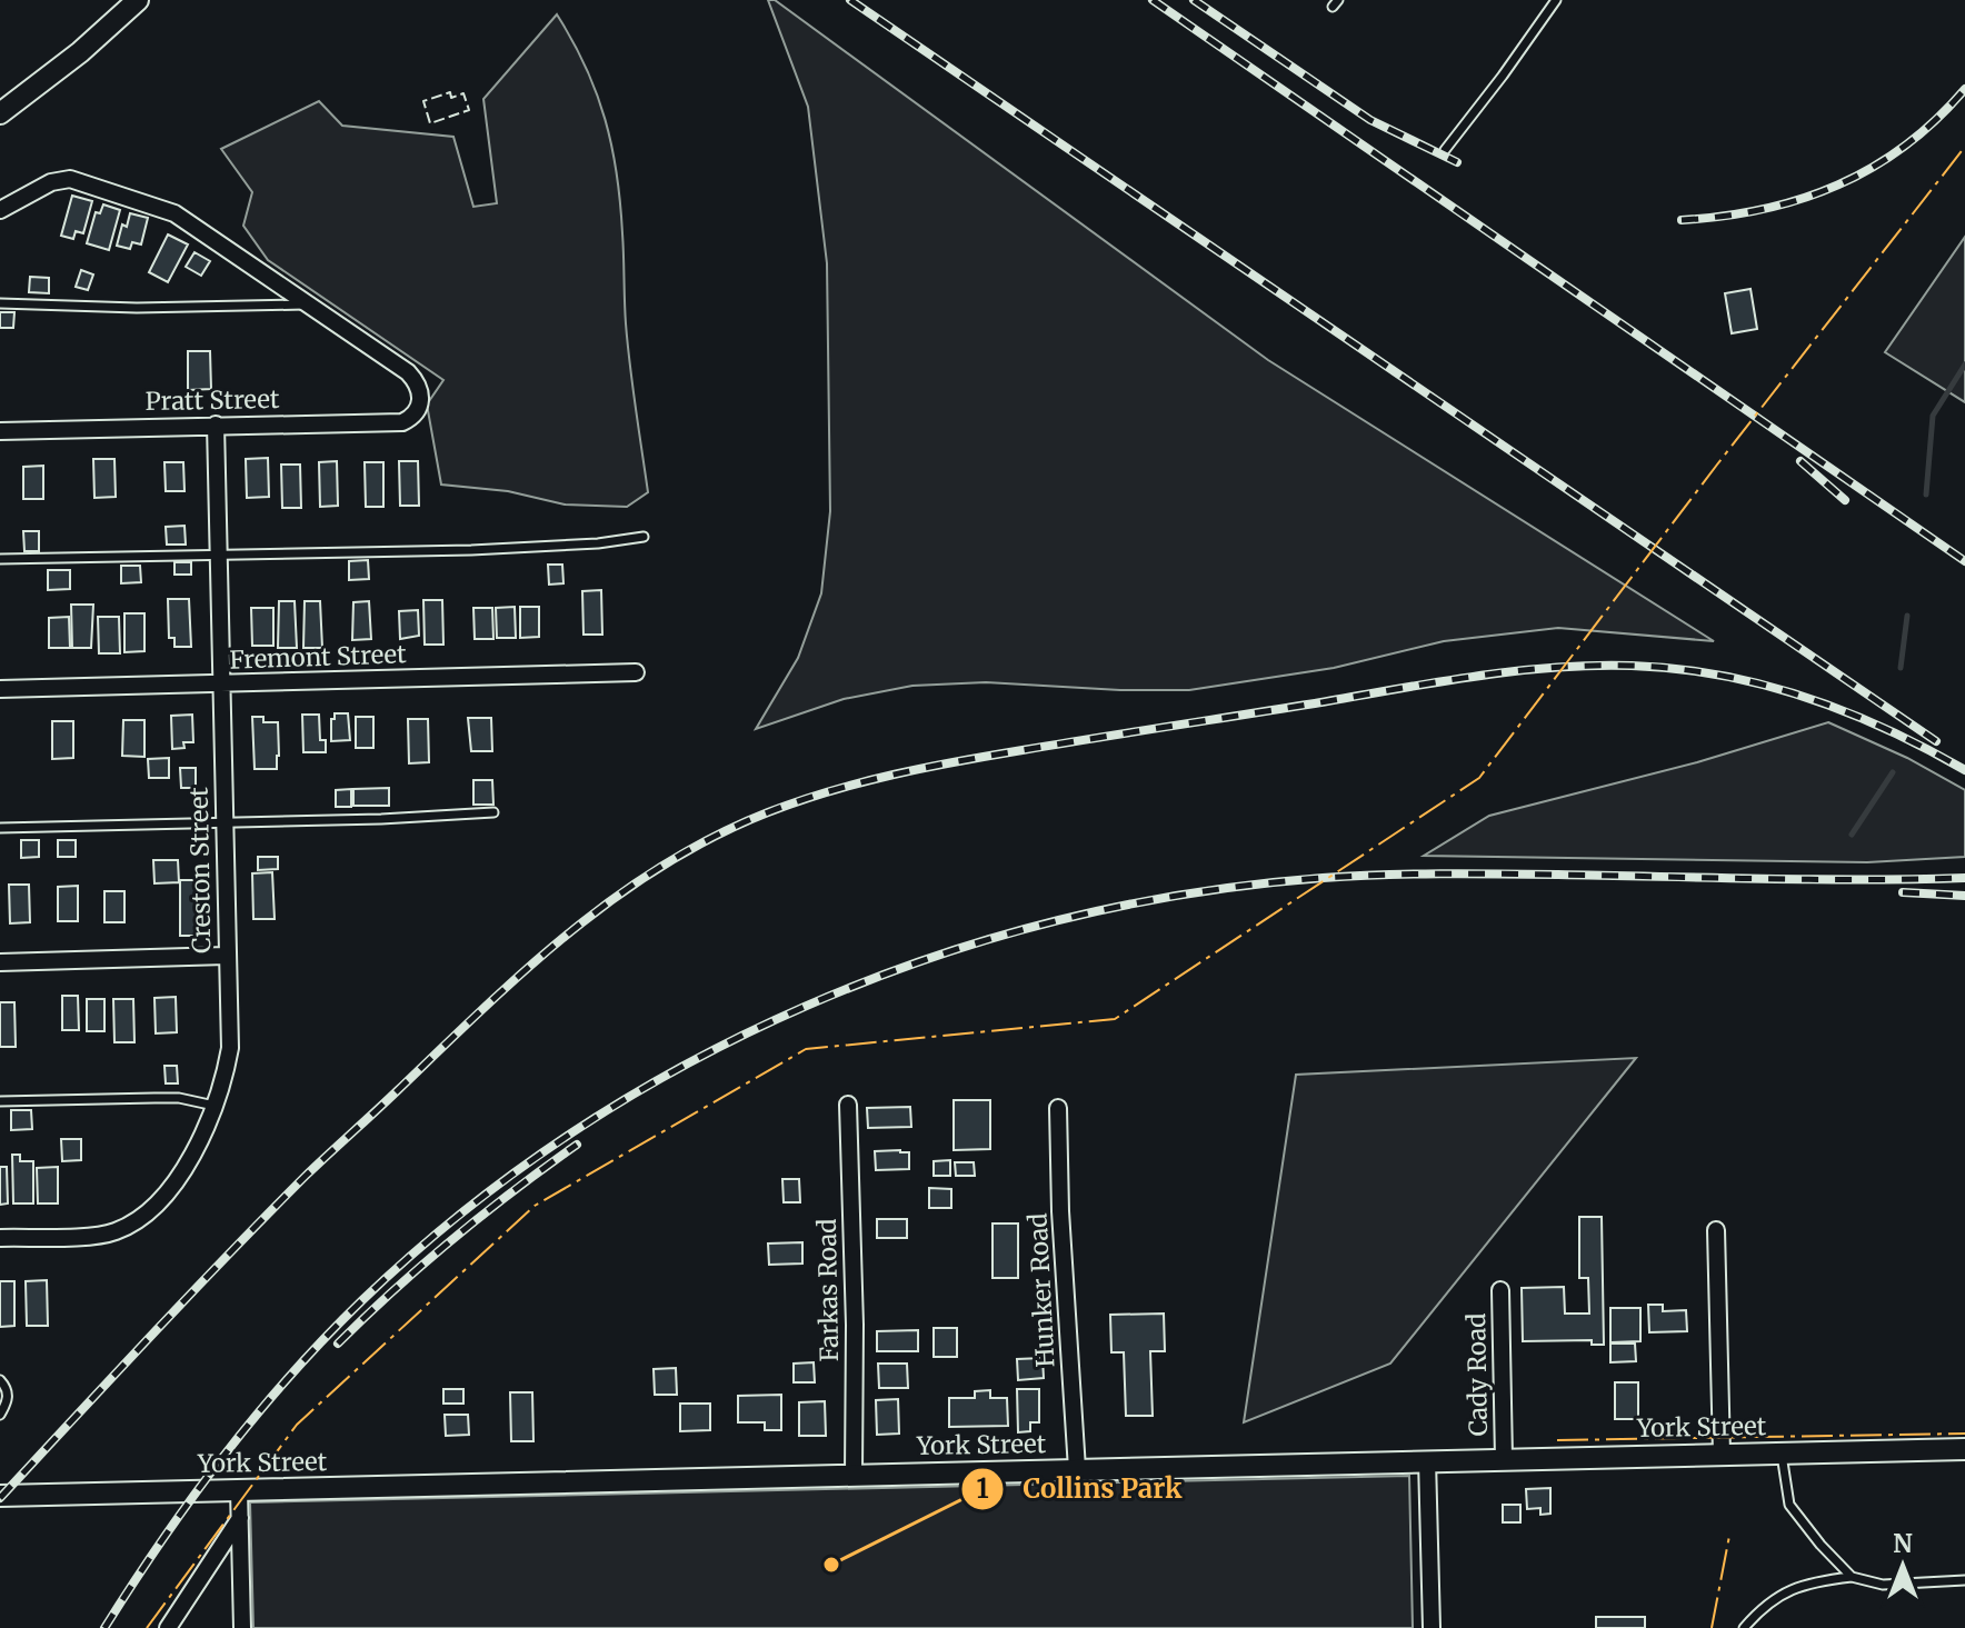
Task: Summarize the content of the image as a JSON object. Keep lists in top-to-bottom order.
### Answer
{
  "streets": {
    "street": [
      "Pratt Street",
      "Fremont Street",
      "Creston Street",
      "Farkas Road",
      "Hunker Road",
      "Cady Road",
      "York Street"
    ]
  },
  "crossings": [
    ["Pratt Street", "Creston Street"],
    ["Fremont Street", "Creston Street"],
    ["Farkas Road", "York Street"],
    ["Hunker Road", "York Street"],
    ["Cady Road", "York Street"]
  ],
  "places": ["Collins Park"],
  "north": "top"
}
